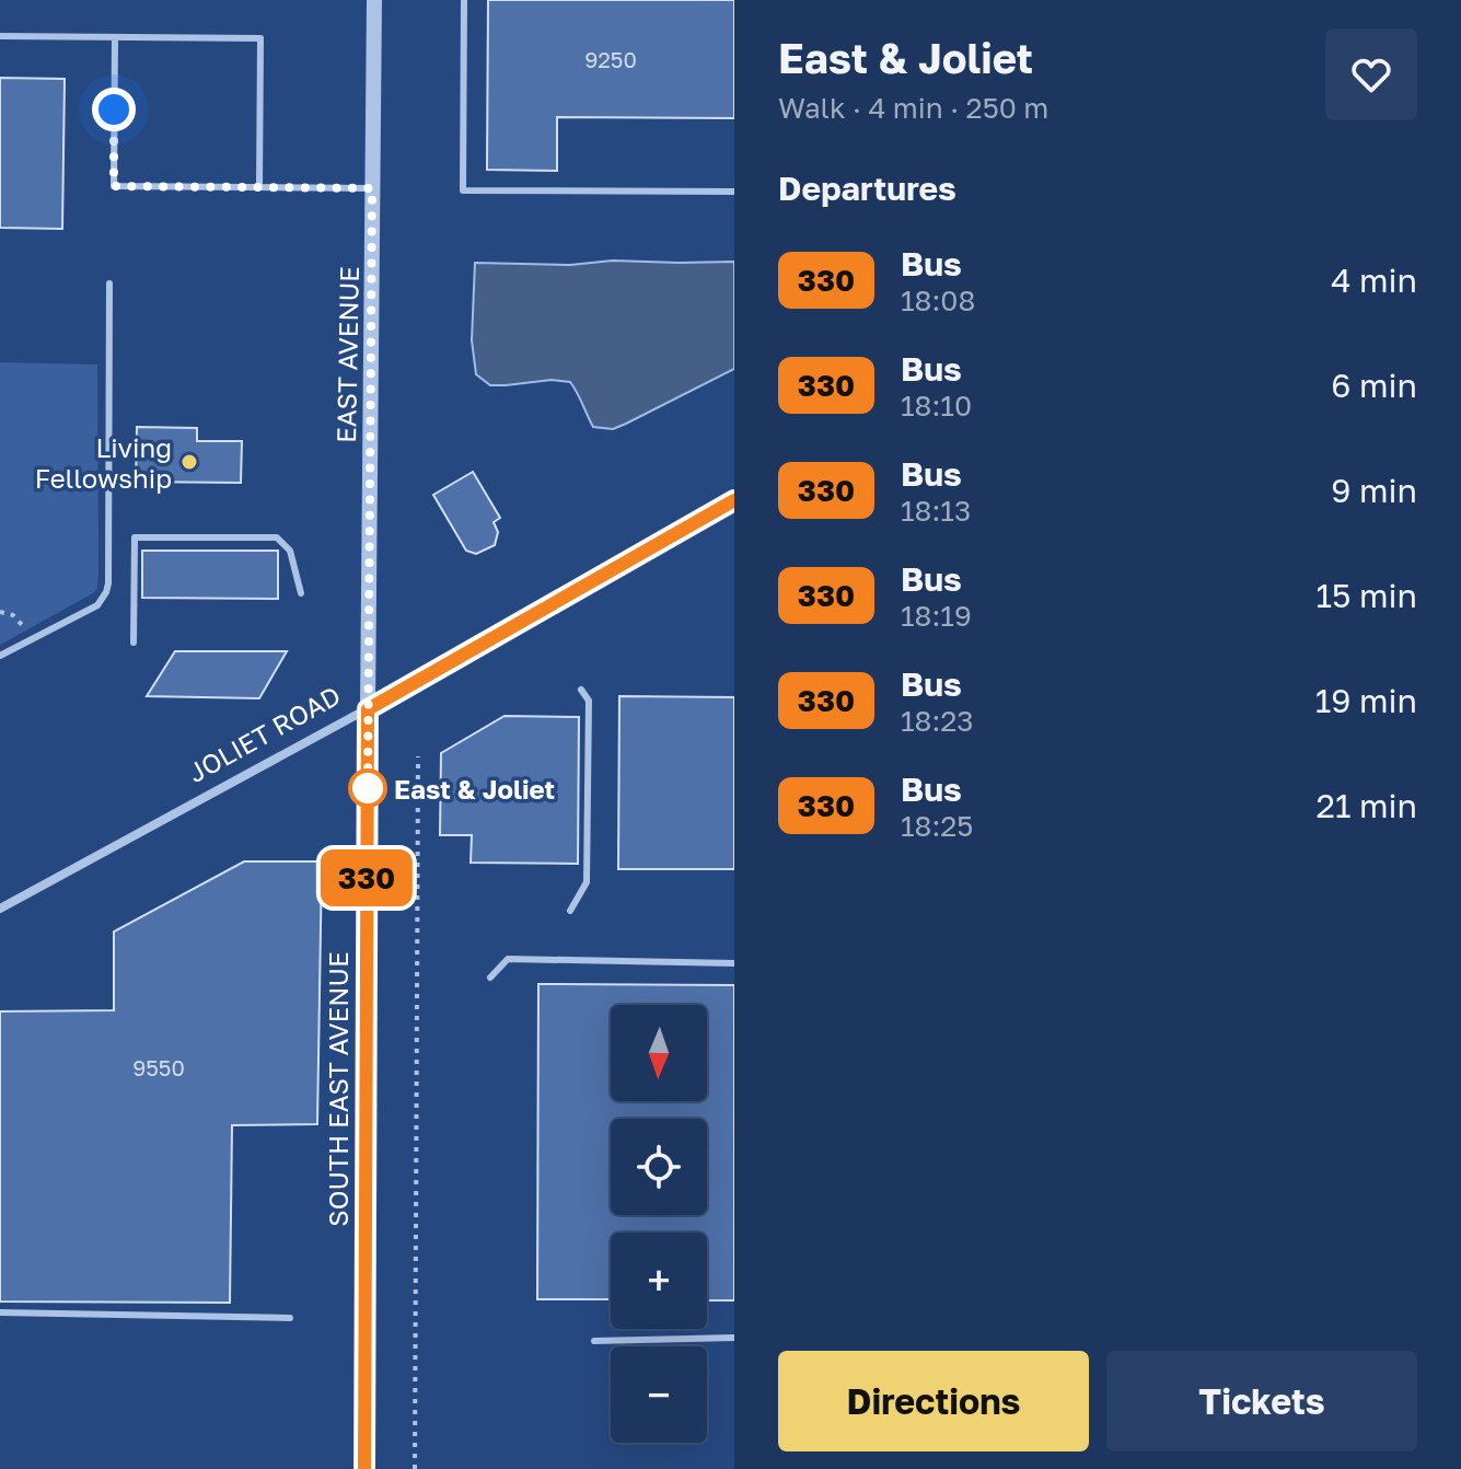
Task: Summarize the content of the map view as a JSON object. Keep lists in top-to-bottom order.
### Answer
{
  "streets": {
    "main road": ["JOLIET ROAD", "SOUTH EAST AVENUE"],
    "street": ["EAST AVENUE"]
  },
  "crossings": [
    ["EAST AVENUE", "JOLIET ROAD"],
    ["EAST AVENUE", "SOUTH EAST AVENUE"],
    ["JOLIET ROAD", "SOUTH EAST AVENUE"]
  ],
  "places": ["Living Fellowship", "East & Joliet"],
  "lines": ["bus line 330"],
  "house_numbers": ["9250", "9550"],
  "north": "bottom",
  "page": {
    "on_map": "330",
    "heading": [
      ["East & Joliet", "Walk · 4 min · 250 m"],
      "Departures"
    ],
    "list": [
      {
        "mark": "330",
        "name": "Bus",
        "note": "18:08",
        "value": "4 min"
      },
      {
        "mark": "330",
        "name": "Bus",
        "note": "18:10",
        "value": "6 min"
      },
      {
        "mark": "330",
        "name": "Bus",
        "note": "18:13",
        "value": "9 min"
      },
      {
        "mark": "330",
        "name": "Bus",
        "note": "18:19",
        "value": "15 min"
      },
      {
        "mark": "330",
        "name": "Bus",
        "note": "18:23",
        "value": "19 min"
      },
      {
        "mark": "330",
        "name": "Bus",
        "note": "18:25",
        "value": "21 min"
      }
    ],
    "map_buttons": ["+", "−"],
    "buttons": ["Directions", "Tickets"]
  }
}
